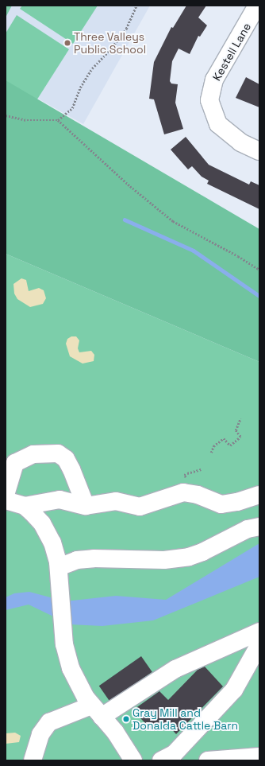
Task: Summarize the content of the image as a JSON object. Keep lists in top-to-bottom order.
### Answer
{
  "streets": {
    "street": ["Kestell Lane"]
  },
  "places": ["Three Valleys Public School", "Gray Mill and Donalda Cattle Barn"]
}
